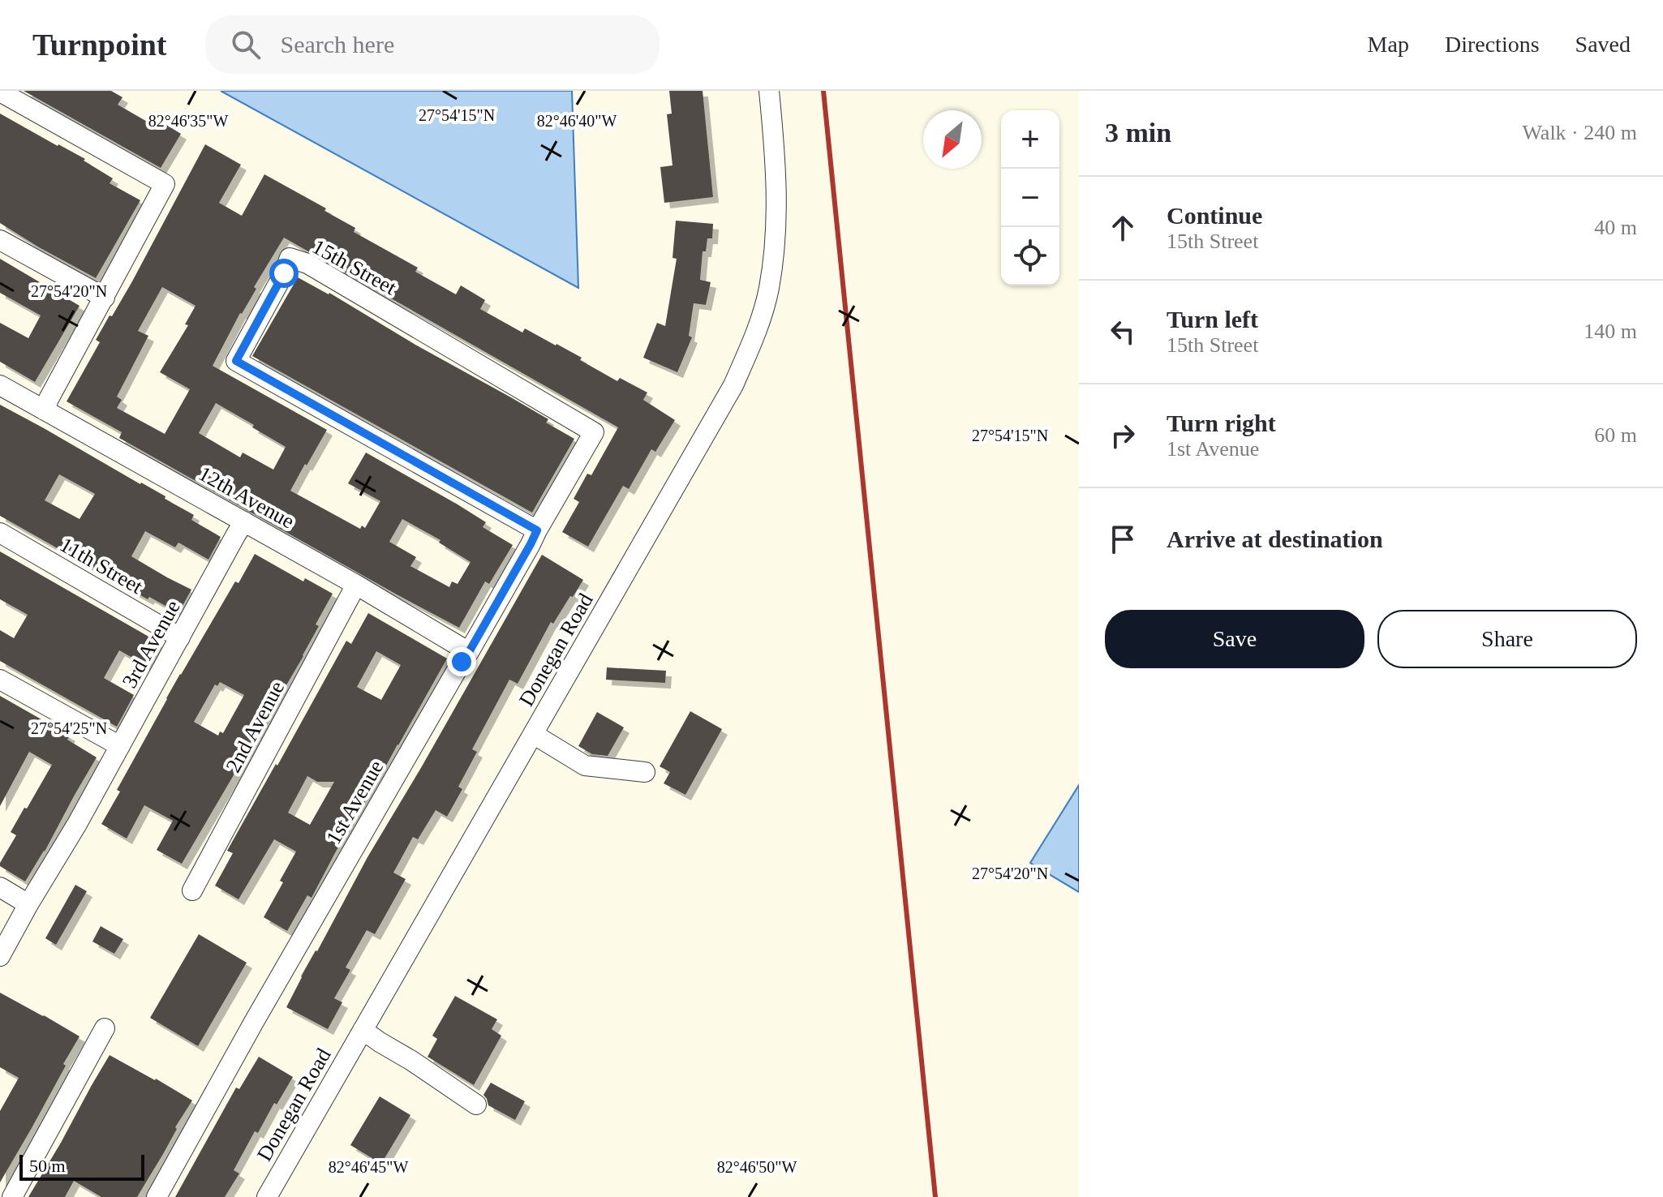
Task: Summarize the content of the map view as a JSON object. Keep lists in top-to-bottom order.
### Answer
{
  "streets": {
    "street": [
      "15th Street",
      "12th Avenue",
      "11th Street",
      "3rd Avenue",
      "Donegan Road",
      "2nd Avenue",
      "1st Avenue"
    ]
  },
  "crossings": [
    ["15th Street", "1st Avenue"],
    ["12th Avenue", "3rd Avenue"],
    ["12th Avenue", "2nd Avenue"],
    ["12th Avenue", "1st Avenue"],
    ["11th Street", "3rd Avenue"]
  ],
  "scale_bar": "50 m",
  "north": "bottom left",
  "page": {
    "header": "Turnpoint",
    "search": "Search here",
    "nav": ["Map", "Directions", "Saved"],
    "heading": ["3 min", "Walk · 240 m"],
    "map_buttons": ["+", "−"],
    "list": [
      ["Continue", "15th Street", "40 m"],
      ["Turn left", "15th Street", "140 m"],
      ["Turn right", "1st Avenue", "60 m"],
      "Arrive at destination"
    ],
    "buttons": ["Save", "Share"],
    "scale": "50 m"
  },
  "coordinates": [
    "27°54'15\"N",
    "82°46'35\"W",
    "82°46'40\"W",
    "27°54'20\"N",
    "27°54'25\"N",
    "82°46'45\"W",
    "82°46'50\"W"
  ]
}
